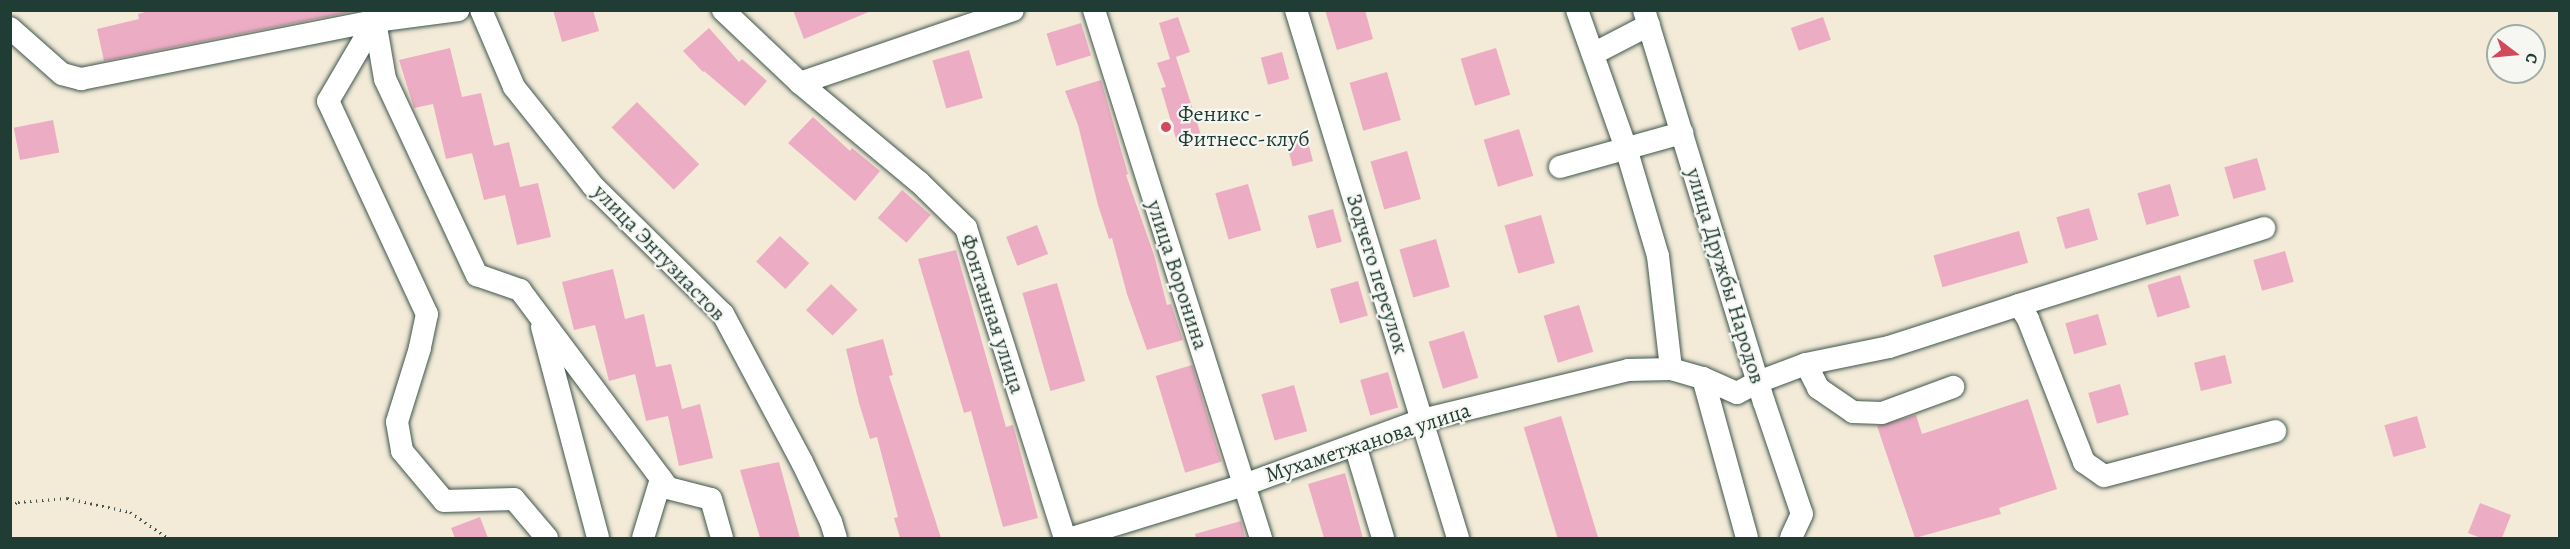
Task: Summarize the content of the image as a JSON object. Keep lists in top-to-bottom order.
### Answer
{
  "streets": {
    "street": [
      "улица Энтузиастов",
      "Зодчего переулок",
      "улица Воронина",
      "улица Дружбы Народов",
      "Фонтанная улица",
      "Мухаметжанова улица"
    ]
  },
  "crossings": [
    ["Зодчего переулок", "Мухаметжанова улица"],
    ["улица Воронина", "Мухаметжанова улица"],
    ["улица Дружбы Народов", "Мухаметжанова улица"]
  ],
  "places": ["Феникс - Фитнесс-клуб"],
  "north": "right"
}
